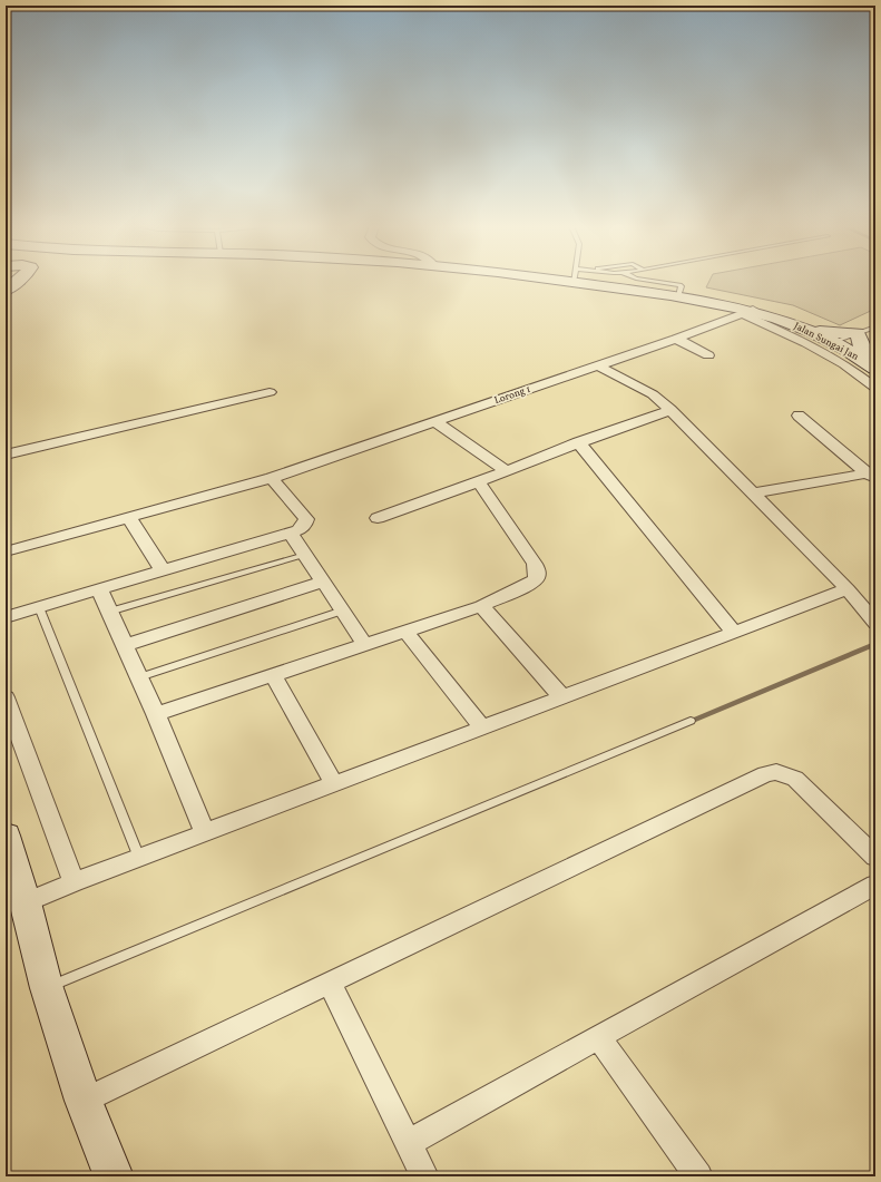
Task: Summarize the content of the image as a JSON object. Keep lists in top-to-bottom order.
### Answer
{
  "streets": {
    "main road": ["Jalan Sungai Jan"],
    "street": ["Lorong 1"]
  }
}
